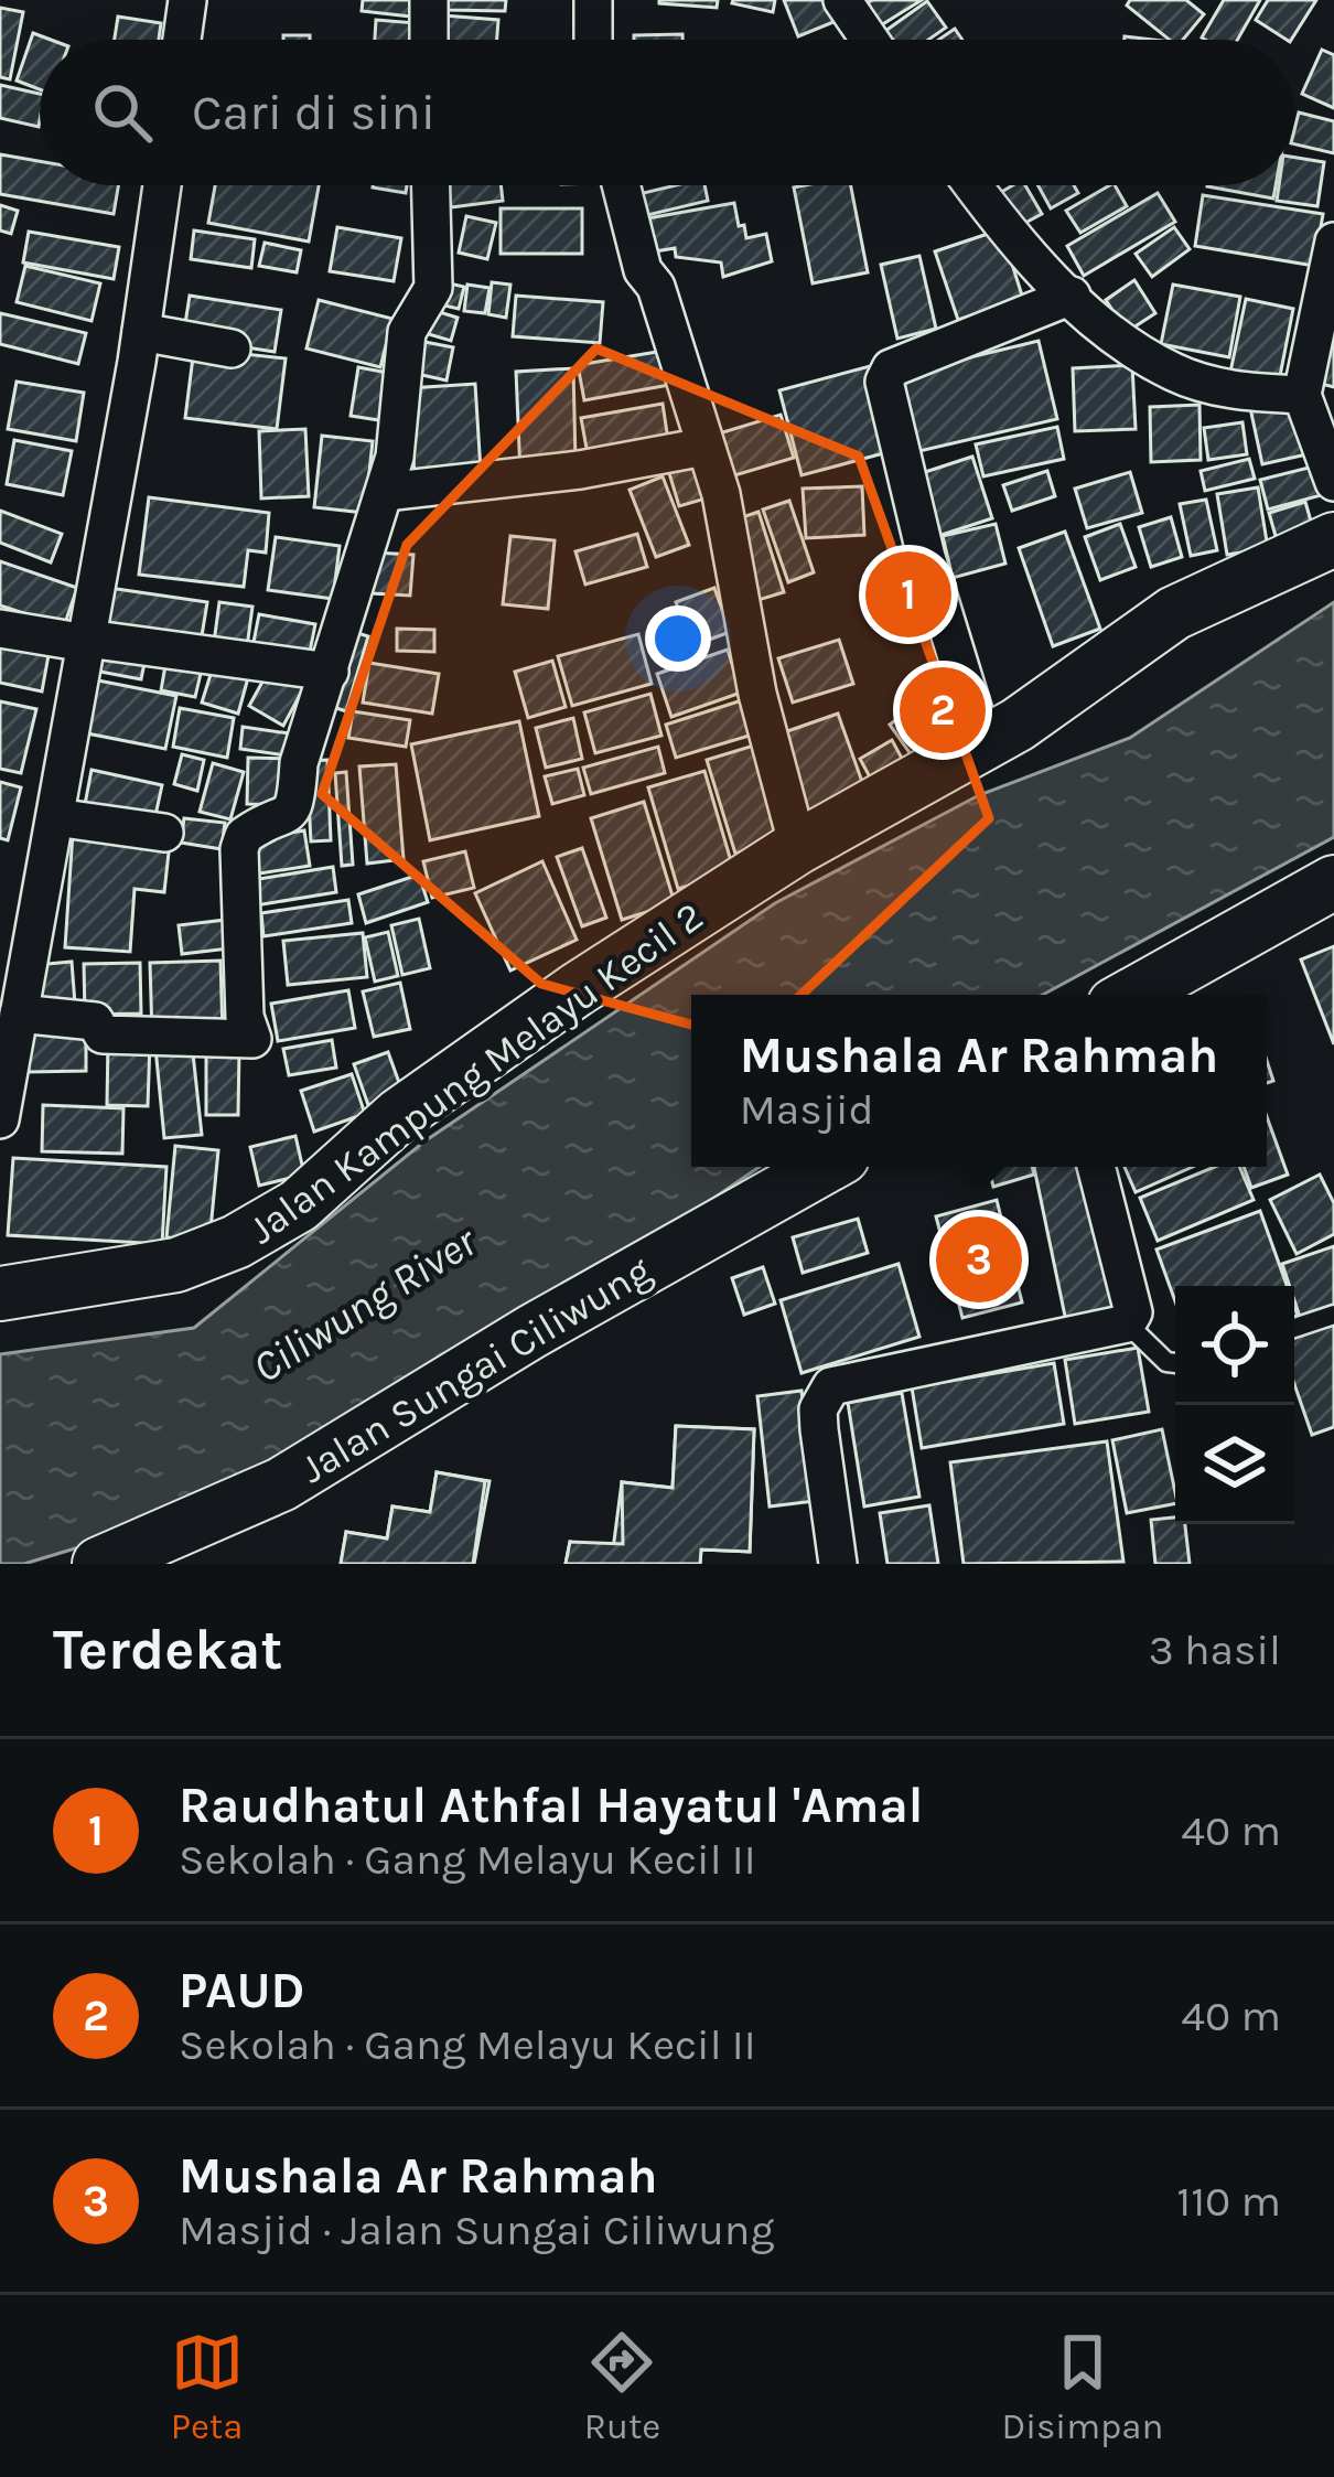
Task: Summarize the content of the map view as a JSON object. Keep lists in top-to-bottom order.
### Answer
{
  "streets": {
    "street": ["Jalan Kampung Melayu Kecil 2", "Jalan Sungai Ciliwung"]
  },
  "water": ["Ciliwung River"],
  "page": {
    "search": "Cari di sini",
    "pins": ["1", "2", "3"],
    "popup": ["Mushala Ar Rahmah", "Masjid"],
    "heading": ["Terdekat", "3 hasil"],
    "list": [
      {
        "mark": "1",
        "name": "Raudhatul Athfal Hayatul 'Amal",
        "note": "Sekolah · Gang Melayu Kecil II",
        "value": "40 m"
      },
      {
        "mark": "2",
        "name": "PAUD",
        "note": "Sekolah · Gang Melayu Kecil II",
        "value": "40 m"
      },
      {
        "mark": "3",
        "name": "Mushala Ar Rahmah",
        "note": "Masjid · Jalan Sungai Ciliwung",
        "value": "110 m"
      }
    ],
    "nav": ["Peta", "Rute", "Disimpan"]
  }
}
